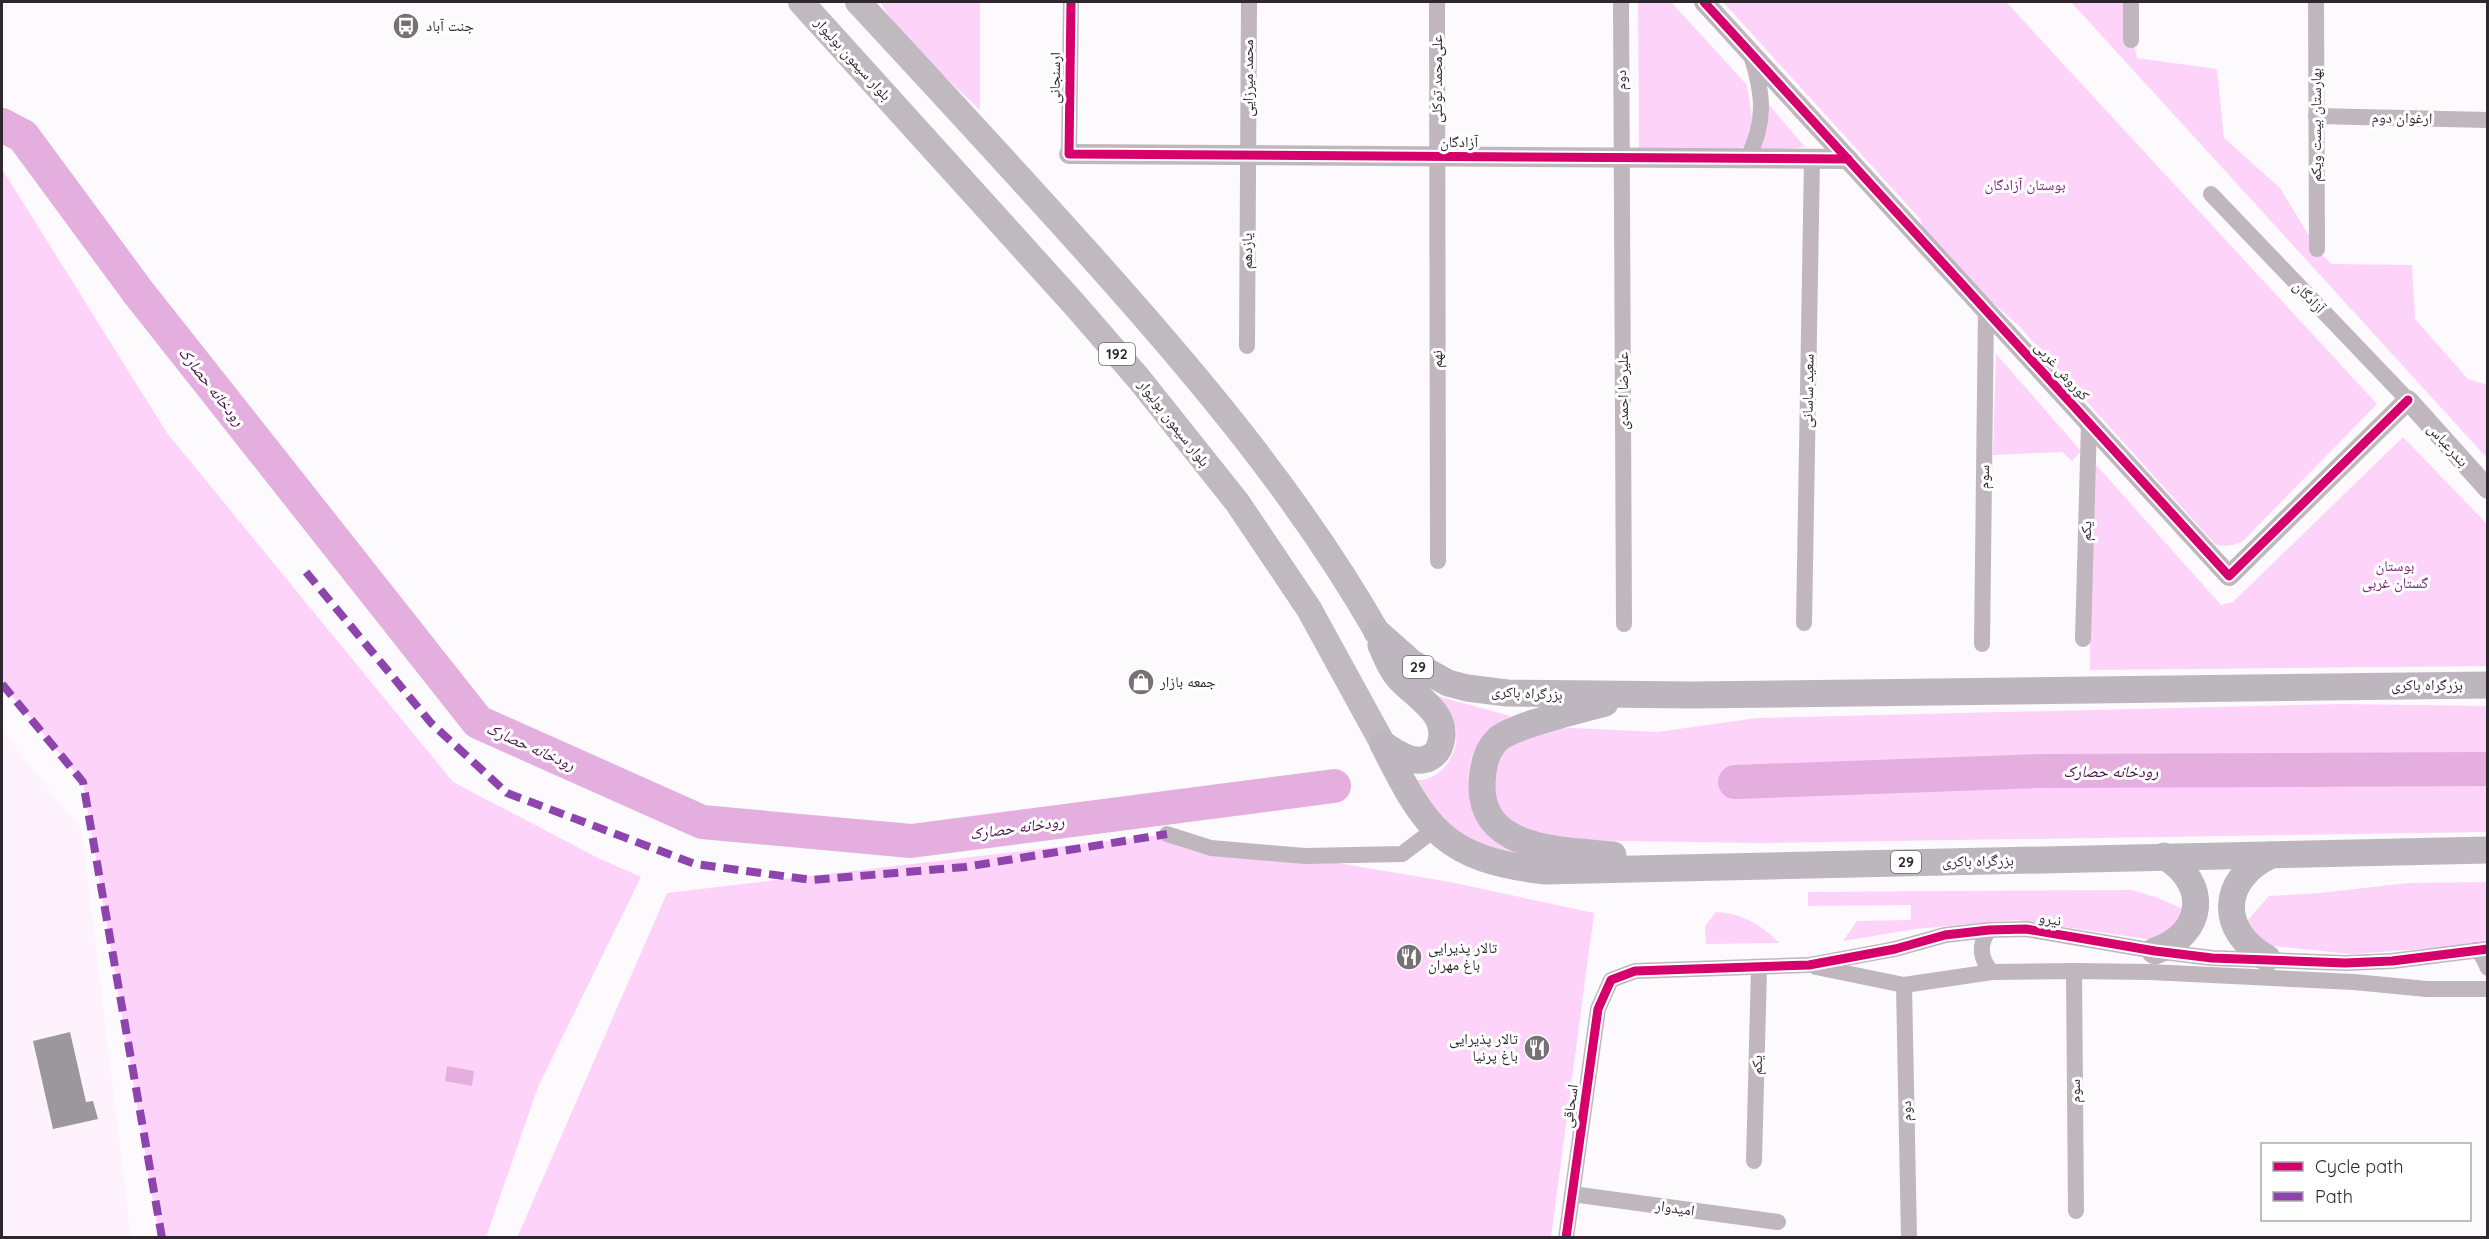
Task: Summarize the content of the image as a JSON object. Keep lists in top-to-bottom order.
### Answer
{
  "streets": {
    "highway": ["29", "بزرگراه باکری"],
    "main road": ["بلوار سیمون بولیوار", "192"],
    "street": [
      "ارسنجانی",
      "محمد میرزایی",
      "علی‌محمد توکلی",
      "دوم",
      "ارغوان دوم",
      "بهارستان بیست ویکم",
      "آزادگان",
      "یازدهم",
      "نهم",
      "کوروش غربی",
      "علیرضا احمدی",
      "سعید ساسانی",
      "بندرعباس",
      "سوم",
      "یکم",
      "نیرو",
      "اسحاقی",
      "امیدوار"
    ]
  },
  "crossings": [
    ["بلوار سیمون بولیوار", "بزرگراه باکری"],
    ["ارسنجانی", "آزادگان"],
    ["محمد میرزایی", "آزادگان"],
    ["محمد میرزایی", "یازدهم"],
    ["علی‌محمد توکلی", "آزادگان"],
    ["علی‌محمد توکلی", "نهم"],
    ["دوم", "آزادگان"],
    ["دوم", "علیرضا احمدی"],
    ["دوم", "نیرو"],
    ["ارغوان دوم", "بهارستان بیست ویکم"],
    ["آزادگان", "یازدهم"],
    ["آزادگان", "نهم"],
    ["آزادگان", "کوروش غربی"],
    ["آزادگان", "علیرضا احمدی"],
    ["آزادگان", "سعید ساسانی"],
    ["آزادگان", "بندرعباس"],
    ["کوروش غربی", "بندرعباس"],
    ["کوروش غربی", "سوم"],
    ["کوروش غربی", "یکم"],
    ["سوم", "نیرو"],
    ["یکم", "نیرو"],
    ["نیرو", "اسحاقی"],
    ["اسحاقی", "امیدوار"]
  ],
  "water": ["رودخانه حصارک"],
  "parks": ["بوستان آزادگان", "بوستان گستان غربی"],
  "places": {
    "bus stop": ["جنت آباد"],
    "shop": ["جمعه بازار"],
    "restaurant": ["تالار پذیرایی باغ مهران", "تالار پذیرایی باغ پرنیا"]
  },
  "legend": ["Cycle path", "Path"]
}
